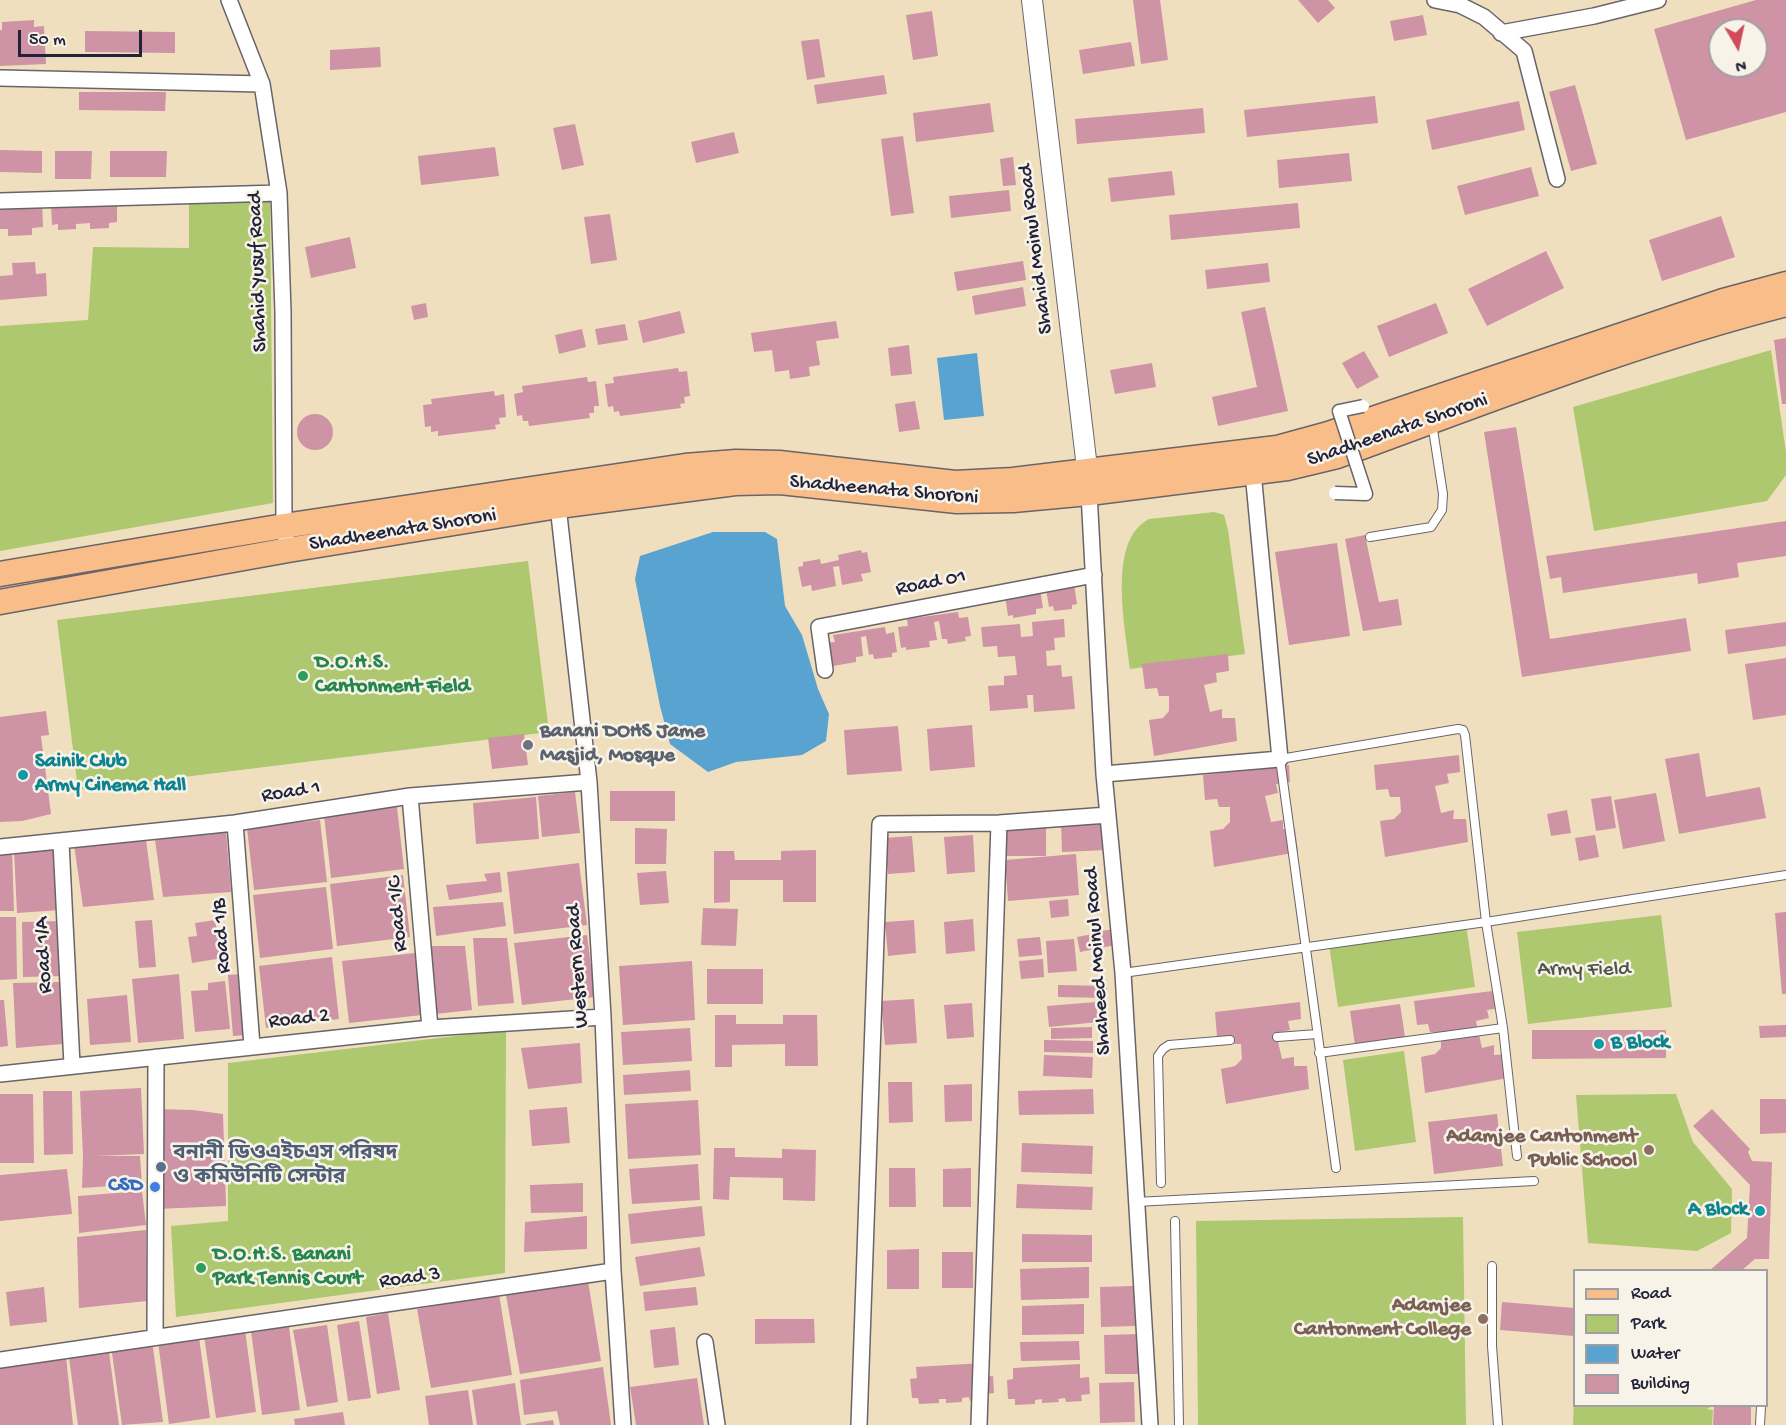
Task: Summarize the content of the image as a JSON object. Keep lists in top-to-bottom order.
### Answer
{
  "streets": {
    "main road": ["Shadheenata Shoroni"],
    "street": [
      "Shahid Moinul Road",
      "Shahid Yusuf Road",
      "Road 01",
      "Road 1",
      "Road 1/C",
      "Road 1/B",
      "Road 1/A",
      "Shaheed Moinul Road",
      "Western Road",
      "Road 2",
      "Road 3"
    ]
  },
  "crossings": [
    ["Shahid Moinul Road", "Shadheenata Shoroni"],
    ["Shahid Moinul Road", "Shaheed Moinul Road"],
    ["Shahid Yusuf Road", "Shadheenata Shoroni"],
    ["Shadheenata Shoroni", "Shaheed Moinul Road"],
    ["Shadheenata Shoroni", "Western Road"],
    ["Road 01", "Shaheed Moinul Road"],
    ["Road 1", "Road 1/C"],
    ["Road 1", "Road 1/B"],
    ["Road 1", "Road 1/A"],
    ["Road 1", "Western Road"],
    ["Road 1/C", "Road 2"],
    ["Road 1/B", "Road 2"],
    ["Road 1/A", "Road 2"],
    ["Western Road", "Road 2"],
    ["Western Road", "Road 3"]
  ],
  "parks": ["Army Field"],
  "places": [
    "D.O.H.S. Cantonment Field",
    "Banani DOHS Jame Masjid, Mosque",
    "Sainik Club Army Cinema Hall",
    "B Block",
    "Adamjee Cantonment Public School",
    "বনানী ডিওএইচএস পরিষদ ও কমিউনিটি সেন্টার",
    "CSD",
    "A Block",
    "D.O.H.S. Banani Park Tennis Court",
    "Adamjee Cantonment College"
  ],
  "legend": [
    "Road",
    "Park",
    "Water",
    "Building"
  ],
  "scale_bar": "50 m",
  "north": "bottom"
}
